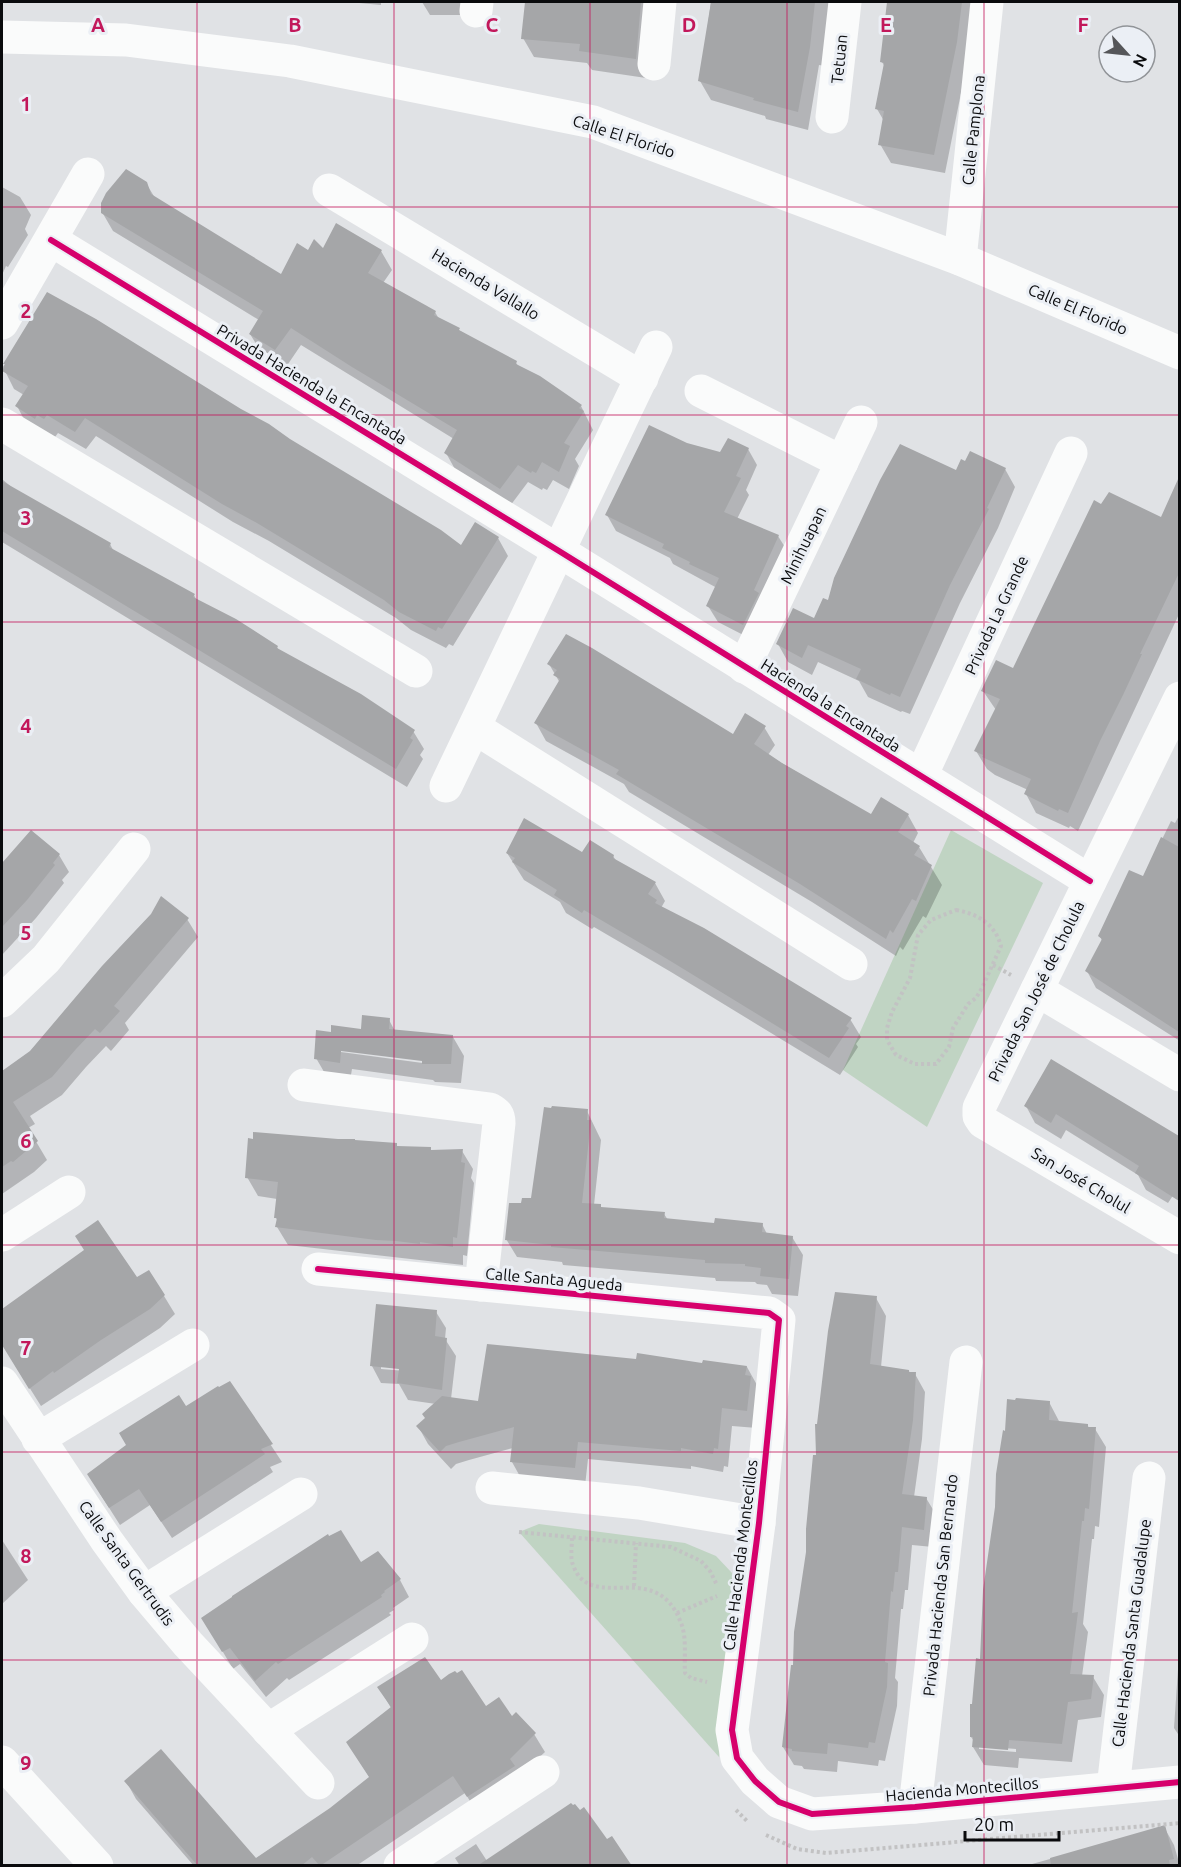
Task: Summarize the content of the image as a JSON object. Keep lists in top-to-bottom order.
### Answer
{
  "streets": {
    "street": [
      "Tetuan",
      "Calle Pamplona",
      "Calle El Florido",
      "Hacienda Vallallo",
      "Privada Hacienda la Encantada",
      "Minihuapan",
      "Privada La Grande",
      "Hacienda la Encantada",
      "Privada San José de Cholula",
      "San José Cholul",
      "Calle Santa Agueda",
      "Calle Hacienda Montecillos",
      "Calle Santa Gertrudis",
      "Privada Hacienda San Bernardo",
      "Calle Hacienda Santa Guadalupe",
      "Hacienda Montecillos"
    ]
  },
  "crossings": [
    ["Calle Pamplona", "Calle El Florido"],
    ["Privada Hacienda la Encantada", "Hacienda la Encantada"],
    ["Minihuapan", "Hacienda la Encantada"],
    ["Privada La Grande", "Hacienda la Encantada"],
    ["Hacienda la Encantada", "Privada San José de Cholula"],
    ["Privada San José de Cholula", "San José Cholul"],
    ["Calle Santa Agueda", "Calle Hacienda Montecillos"],
    ["Calle Hacienda Montecillos", "Hacienda Montecillos"],
    ["Privada Hacienda San Bernardo", "Hacienda Montecillos"],
    ["Calle Hacienda Santa Guadalupe", "Hacienda Montecillos"]
  ],
  "scale_bar": "20 m",
  "north": "bottom right",
  "grid": {
    "columns": [
      "A",
      "B",
      "C",
      "D",
      "E",
      "F"
    ],
    "rows": [
      "1",
      "2",
      "3",
      "4",
      "5",
      "6",
      "7",
      "8",
      "9"
    ]
  }
}
